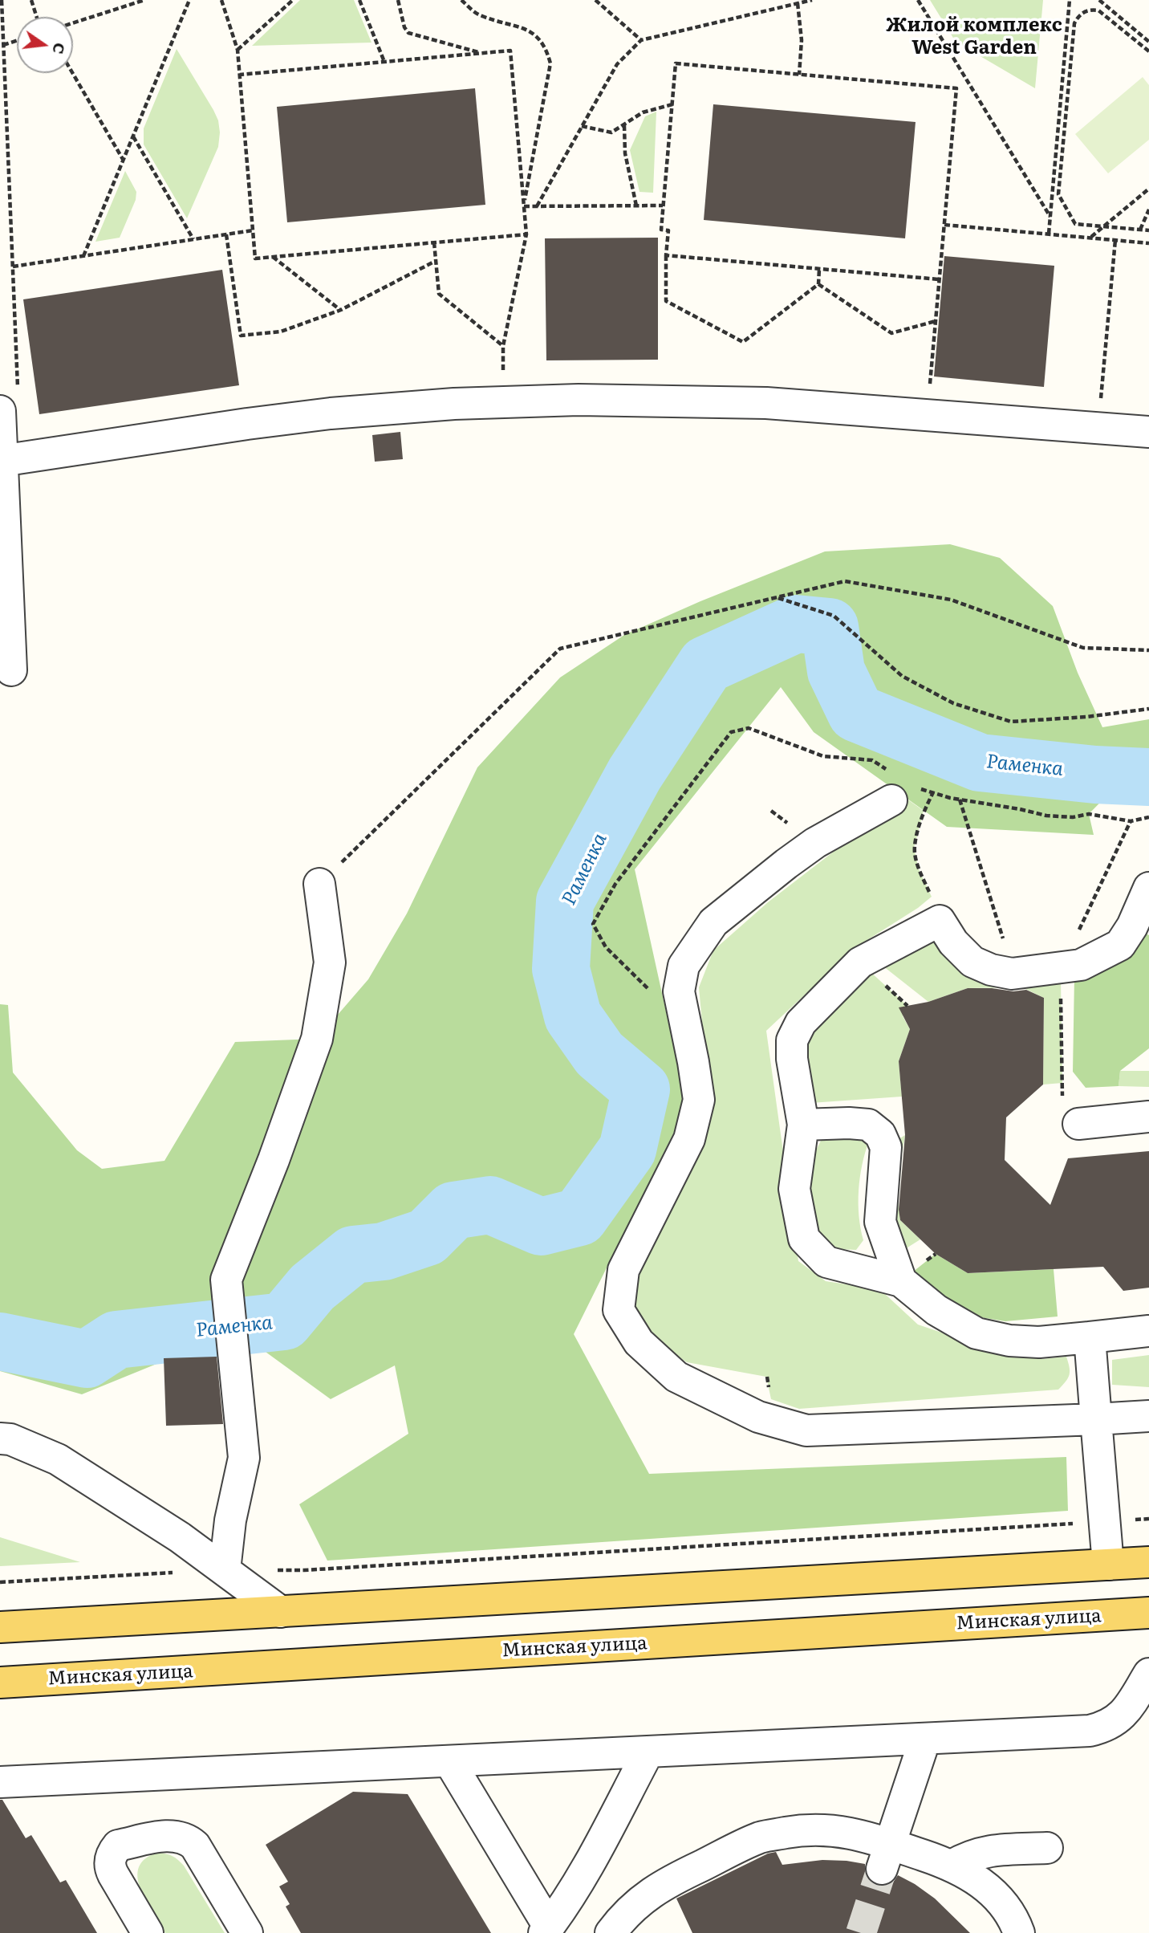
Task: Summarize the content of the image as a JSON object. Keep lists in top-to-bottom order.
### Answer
{
  "streets": {
    "main road": ["Минская улица"]
  },
  "districts": ["Жилой комплекс West Garden"],
  "water": ["Раменка"],
  "north": "right"
}
